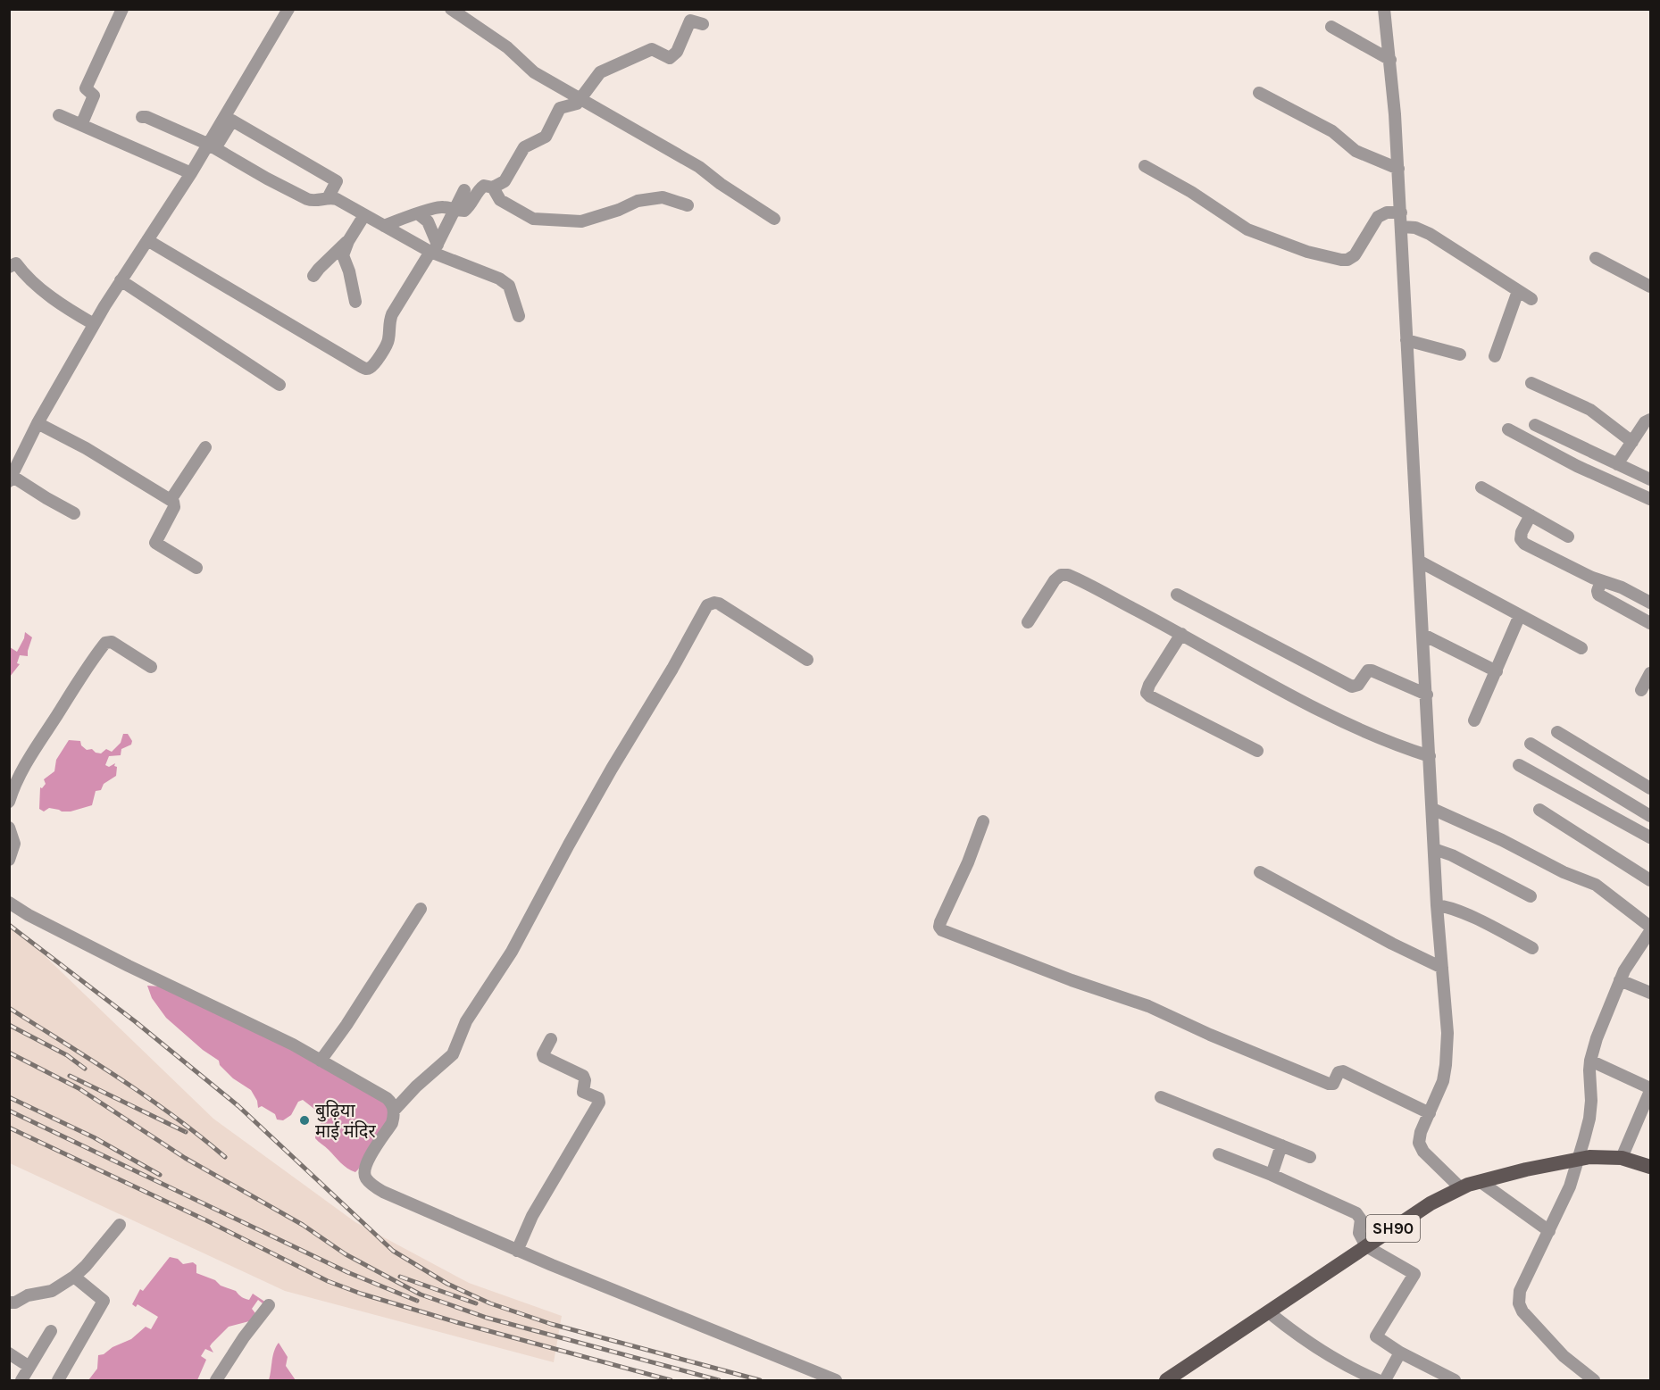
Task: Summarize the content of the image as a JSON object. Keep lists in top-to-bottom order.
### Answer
{
  "streets": {
    "main road": ["SH90"]
  },
  "places": ["बुढ़िया माई मंदिर"]
}
